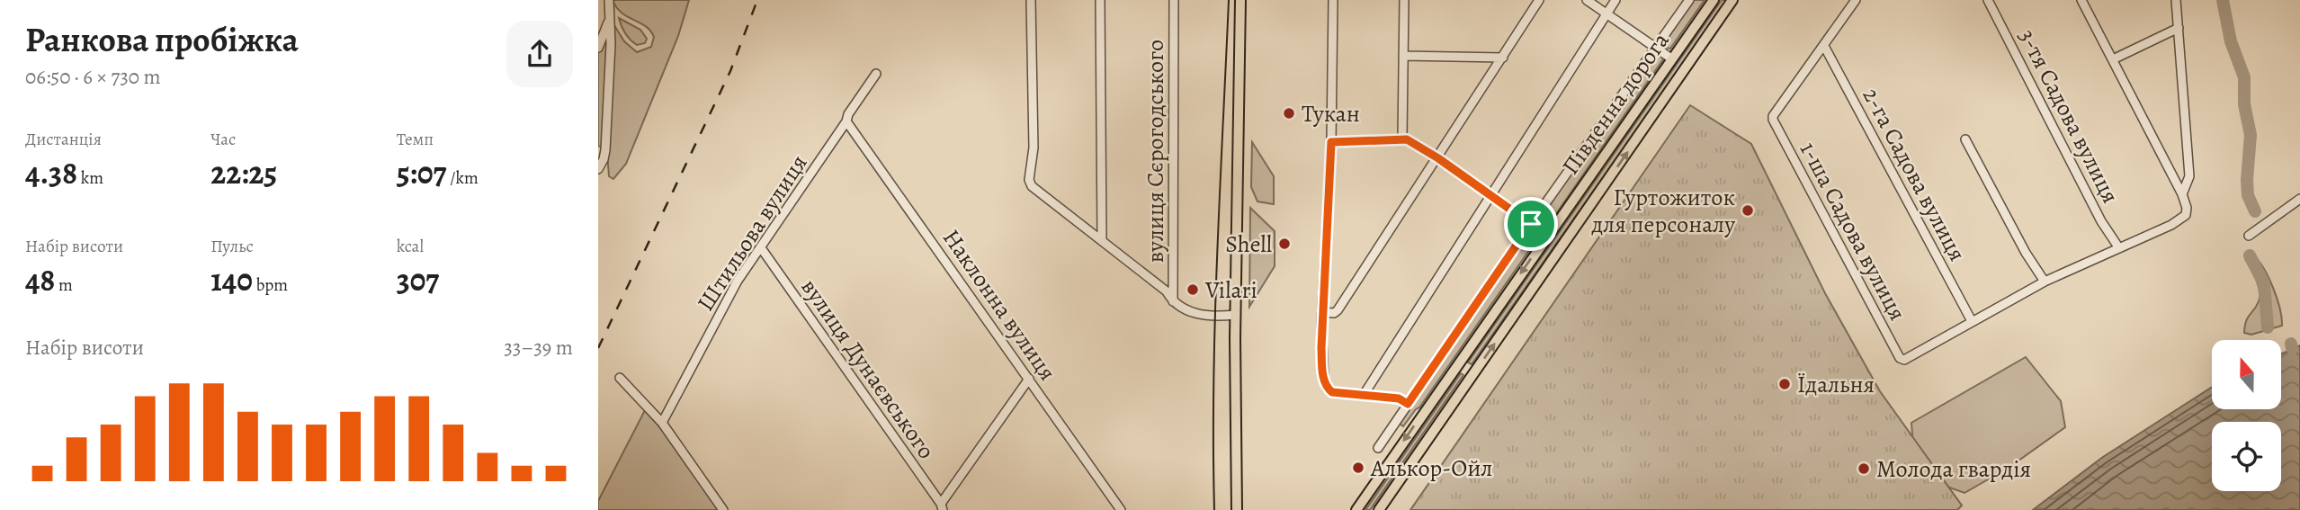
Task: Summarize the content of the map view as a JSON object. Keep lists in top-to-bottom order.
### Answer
{
  "streets": {
    "main road": ["Південна дорога"],
    "street": [
      "3-тя Садова вулиця",
      "вулиця Сєрогодського",
      "2-га Садова вулиця",
      "1-ша Садова вулиця",
      "Штильова вулиця",
      "Наклонна вулиця",
      "вулиця Дунаєвського"
    ]
  },
  "crossings": [
    ["2-га Садова вулиця", "1-ша Садова вулиця"],
    ["Штильова вулиця", "Наклонна вулиця"],
    ["Штильова вулиця", "вулиця Дунаєвського"]
  ],
  "places": [
    "Тукан",
    "Гуртожиток для персоналу",
    "Shell",
    "Vilari",
    "Їдальня",
    "Алькор-Ойл",
    "Молода гвардія"
  ],
  "north": "top",
  "page": {
    "heading": ["Ранкова пробіжка", "06:50 · 6 × 730 m"],
    "stats": [
      ["Дистанція", "4.38 km"],
      ["Час", "22:25"],
      ["Темп", "5:07 /km"],
      ["Набір висоти", "48 m"],
      ["Пульс", "140 bpm"],
      ["kcal", "307"]
    ],
    "chart": ["Набір висоти", "33–39 m"]
  }
}
